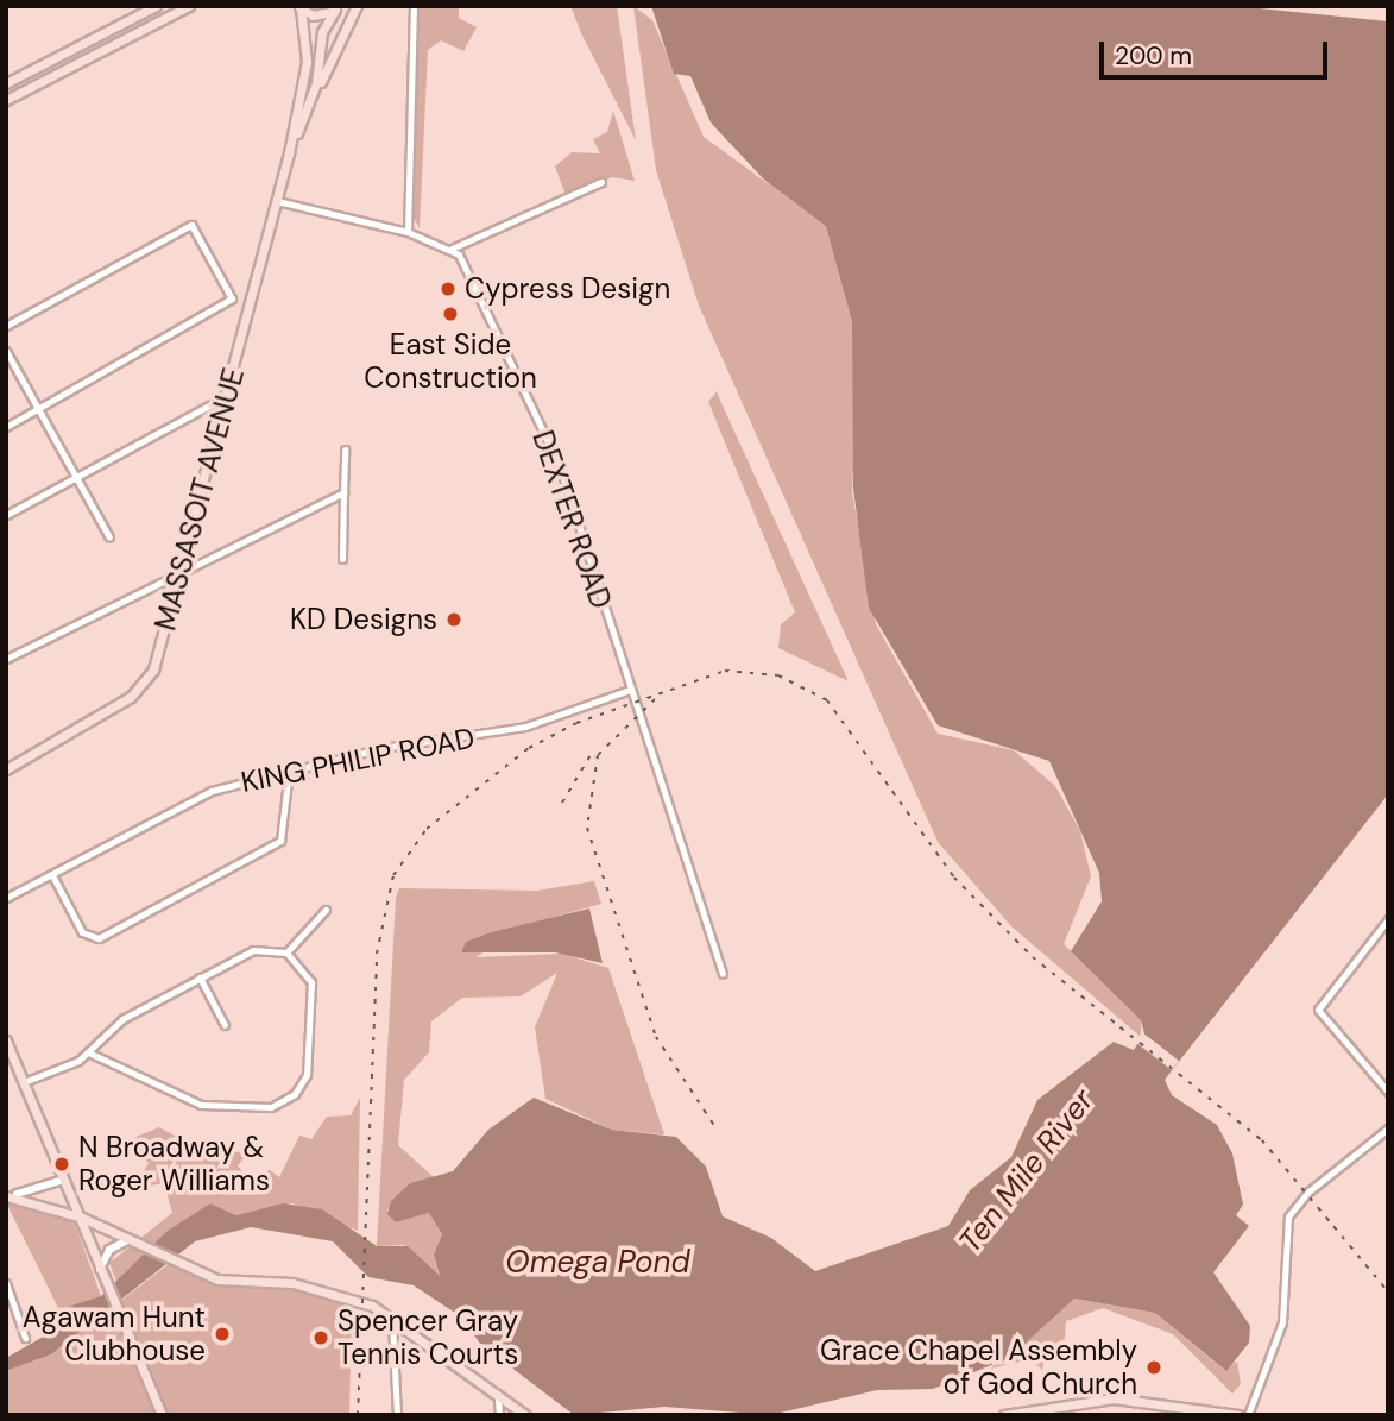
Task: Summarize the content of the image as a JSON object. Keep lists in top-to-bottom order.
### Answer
{
  "streets": {
    "main road": ["MASSASOIT AVENUE"],
    "street": ["DEXTER ROAD", "KING PHILIP ROAD"]
  },
  "crossings": [
    ["DEXTER ROAD", "KING PHILIP ROAD"]
  ],
  "water": ["Ten Mile River", "Omega Pond"],
  "places": [
    "Cypress Design",
    "East Side Construction",
    "KD Designs",
    "N Broadway & Roger Williams",
    "Agawam Hunt Clubhouse",
    "Spencer Gray Tennis Courts",
    "Grace Chapel Assembly of God Church"
  ],
  "scale_bar": "200 m"
}
